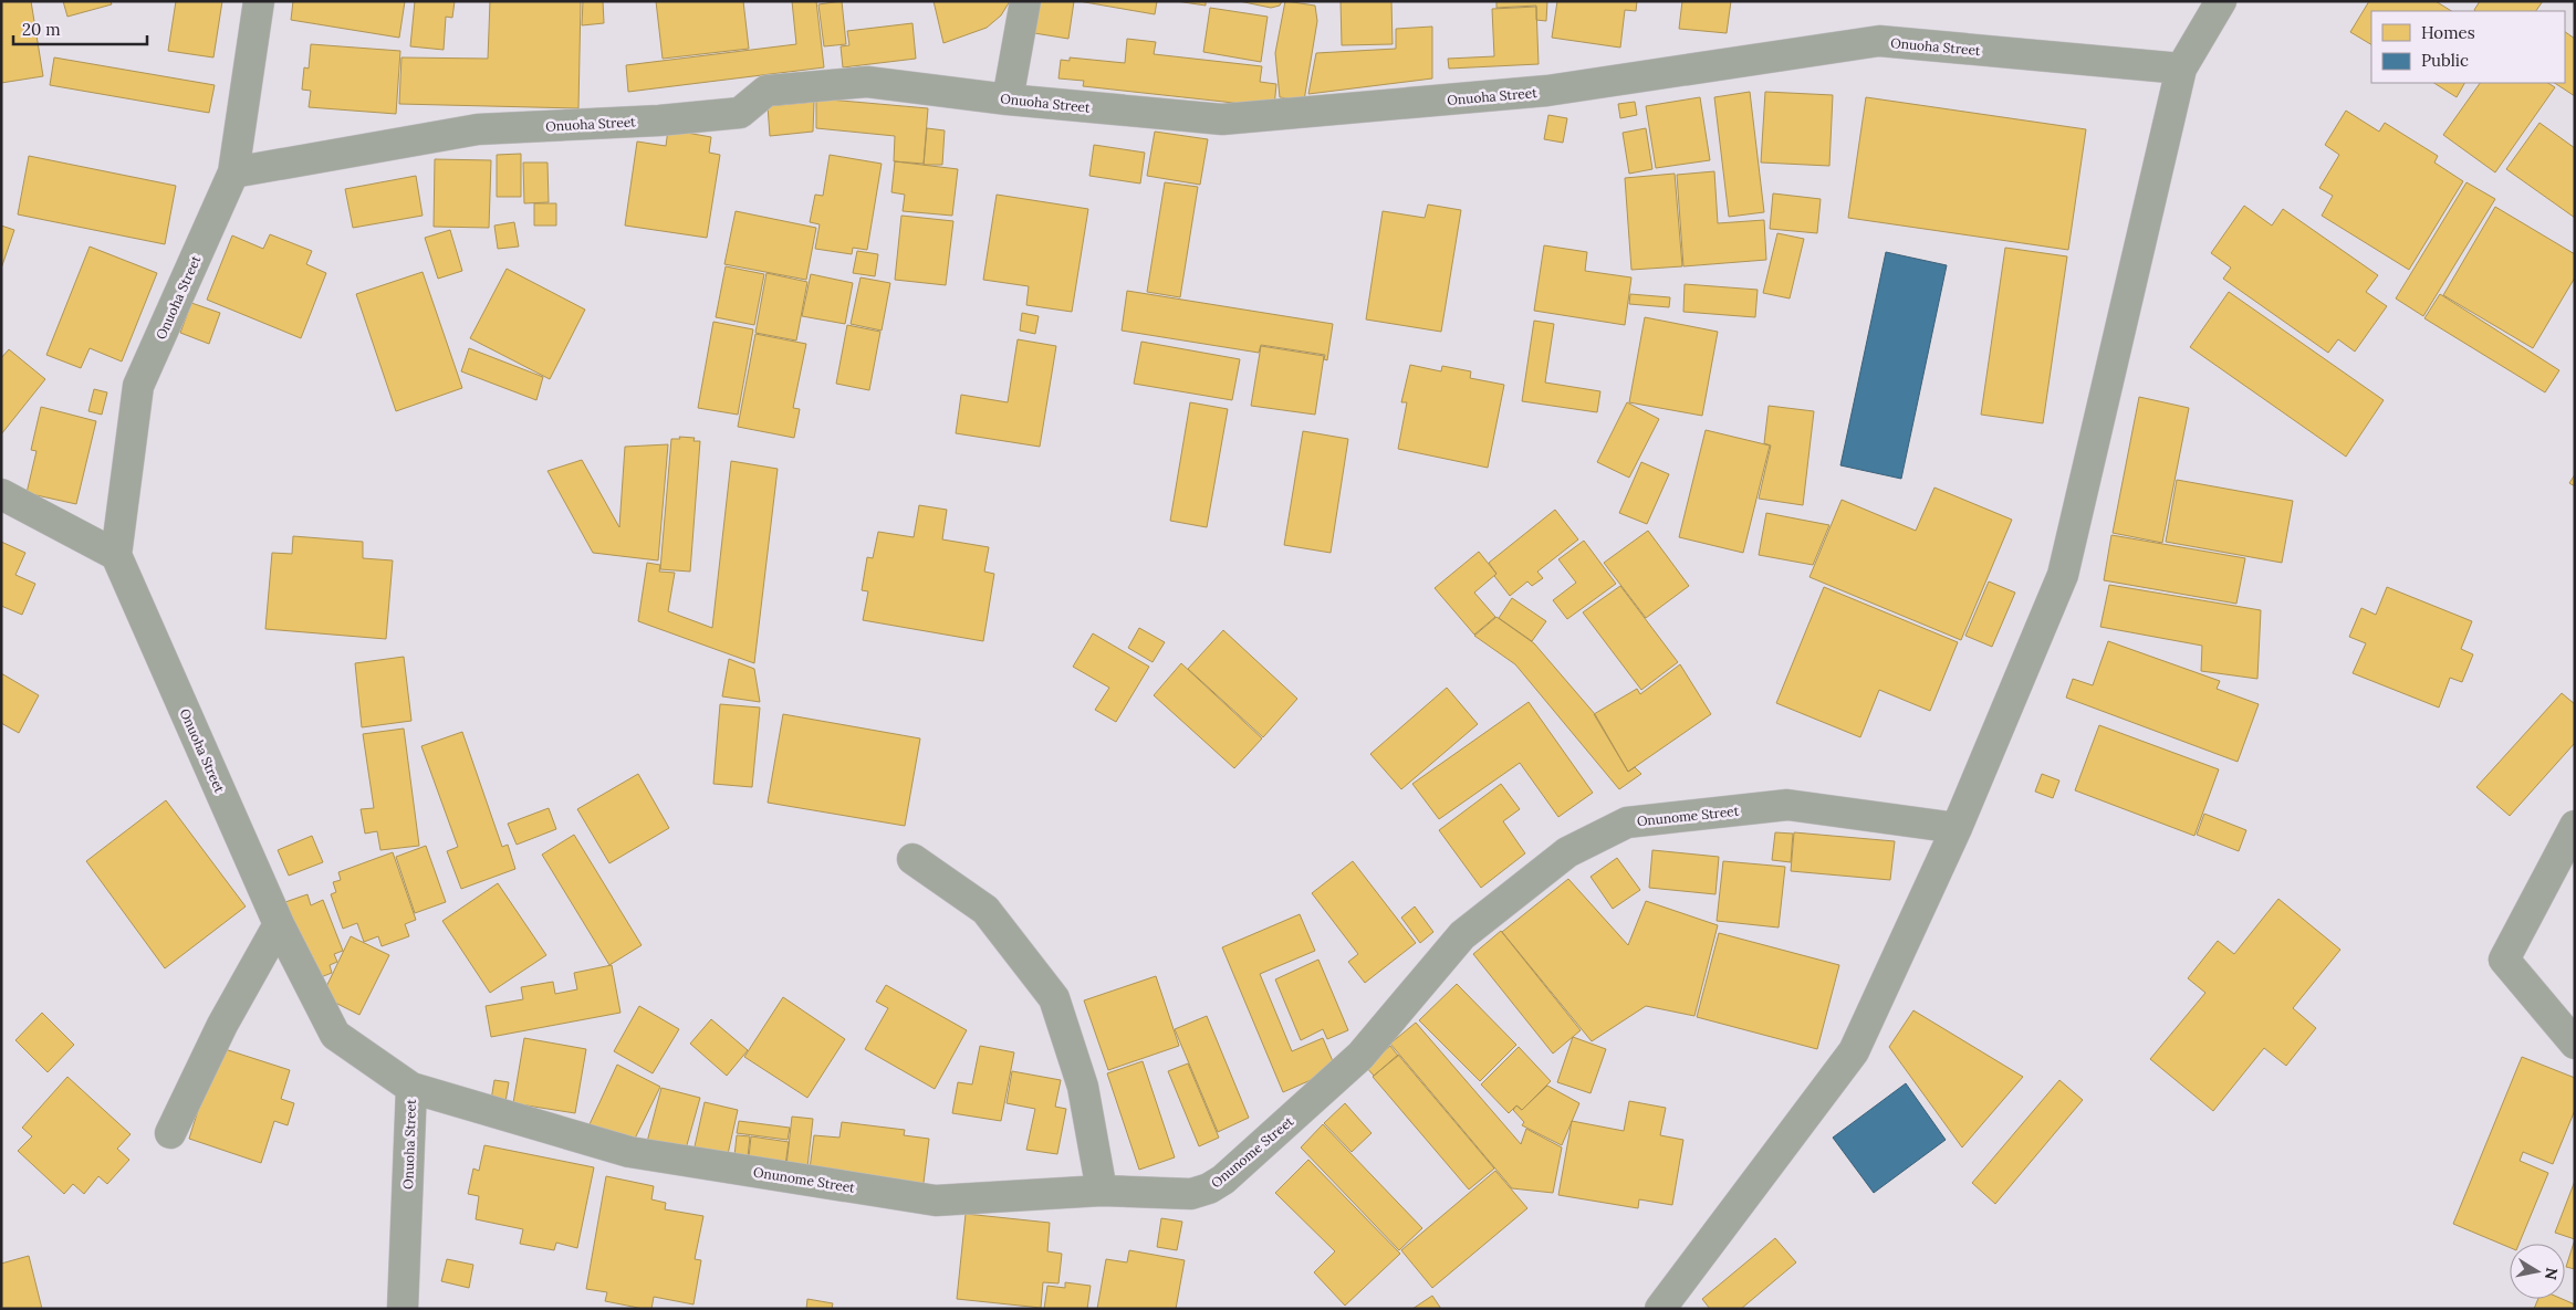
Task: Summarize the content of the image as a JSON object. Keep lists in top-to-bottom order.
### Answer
{
  "streets": {
    "street": ["Onuoha Street", "Onunome Street"]
  },
  "crossings": [
    ["Onuoha Street", "Onunome Street"]
  ],
  "legend": ["Homes", "Public"],
  "scale_bar": "20 m",
  "north": "right"
}
